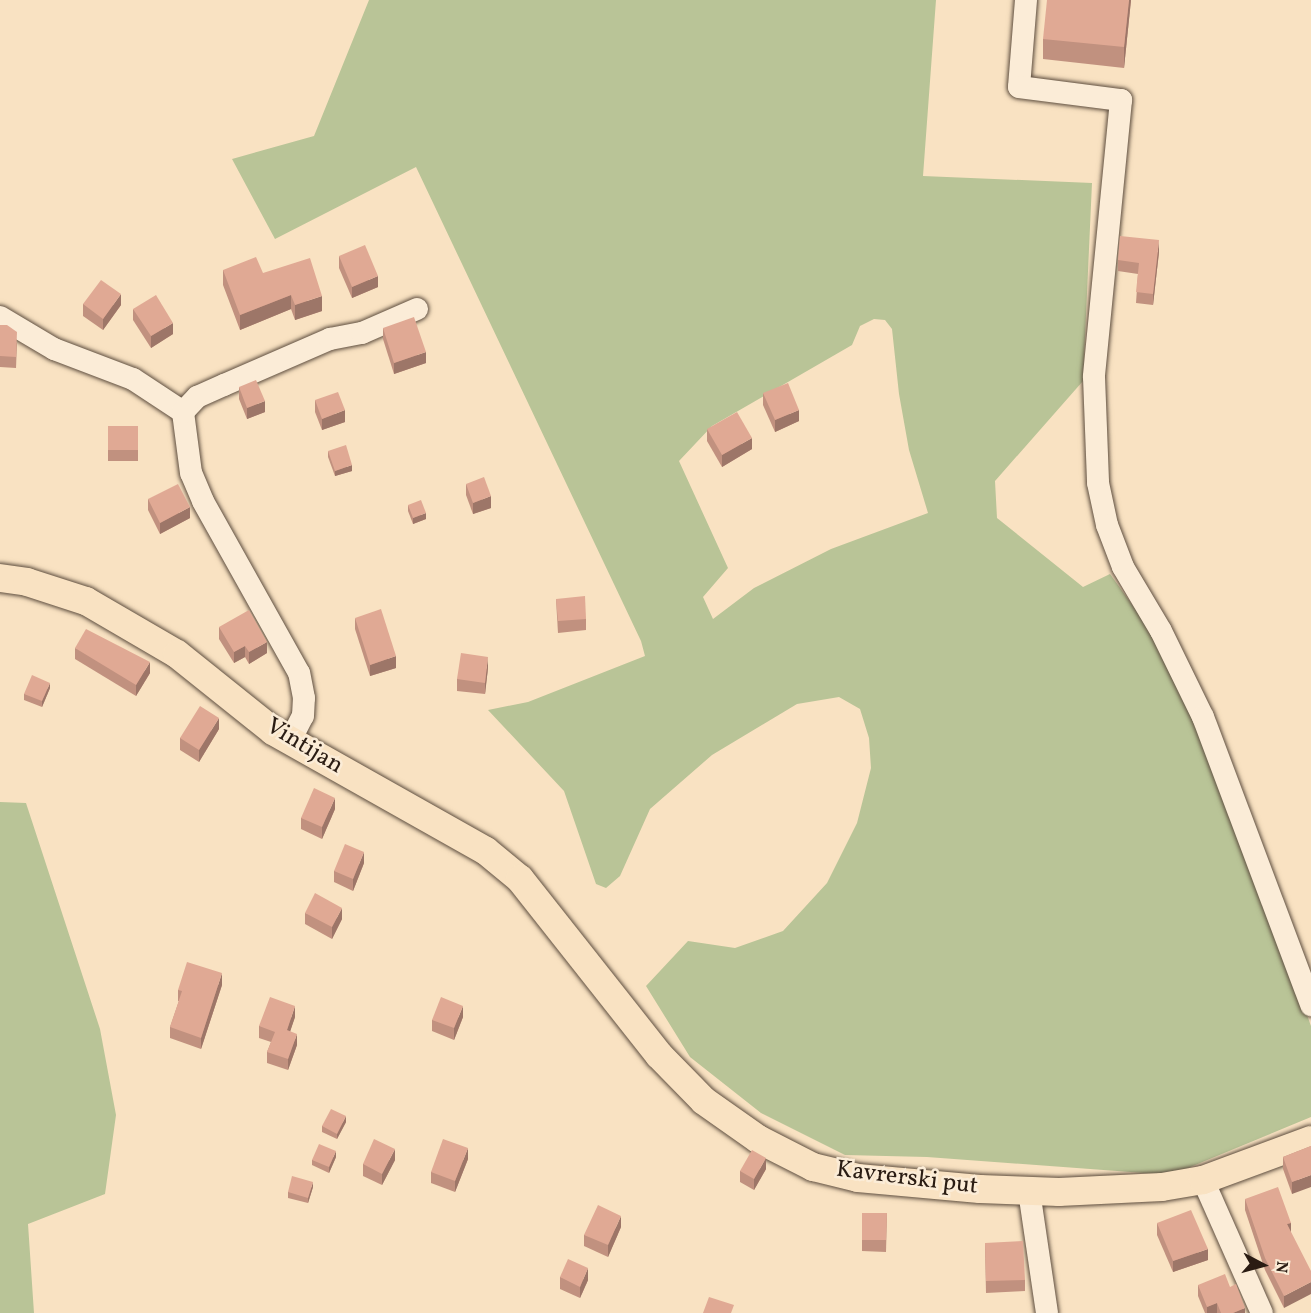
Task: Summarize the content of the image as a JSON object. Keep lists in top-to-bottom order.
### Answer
{
  "streets": {
    "main road": ["Vintijan", "Kavrerski put"]
  },
  "crossings": [
    ["Vintijan", "Kavrerski put"]
  ],
  "north": "right"
}
